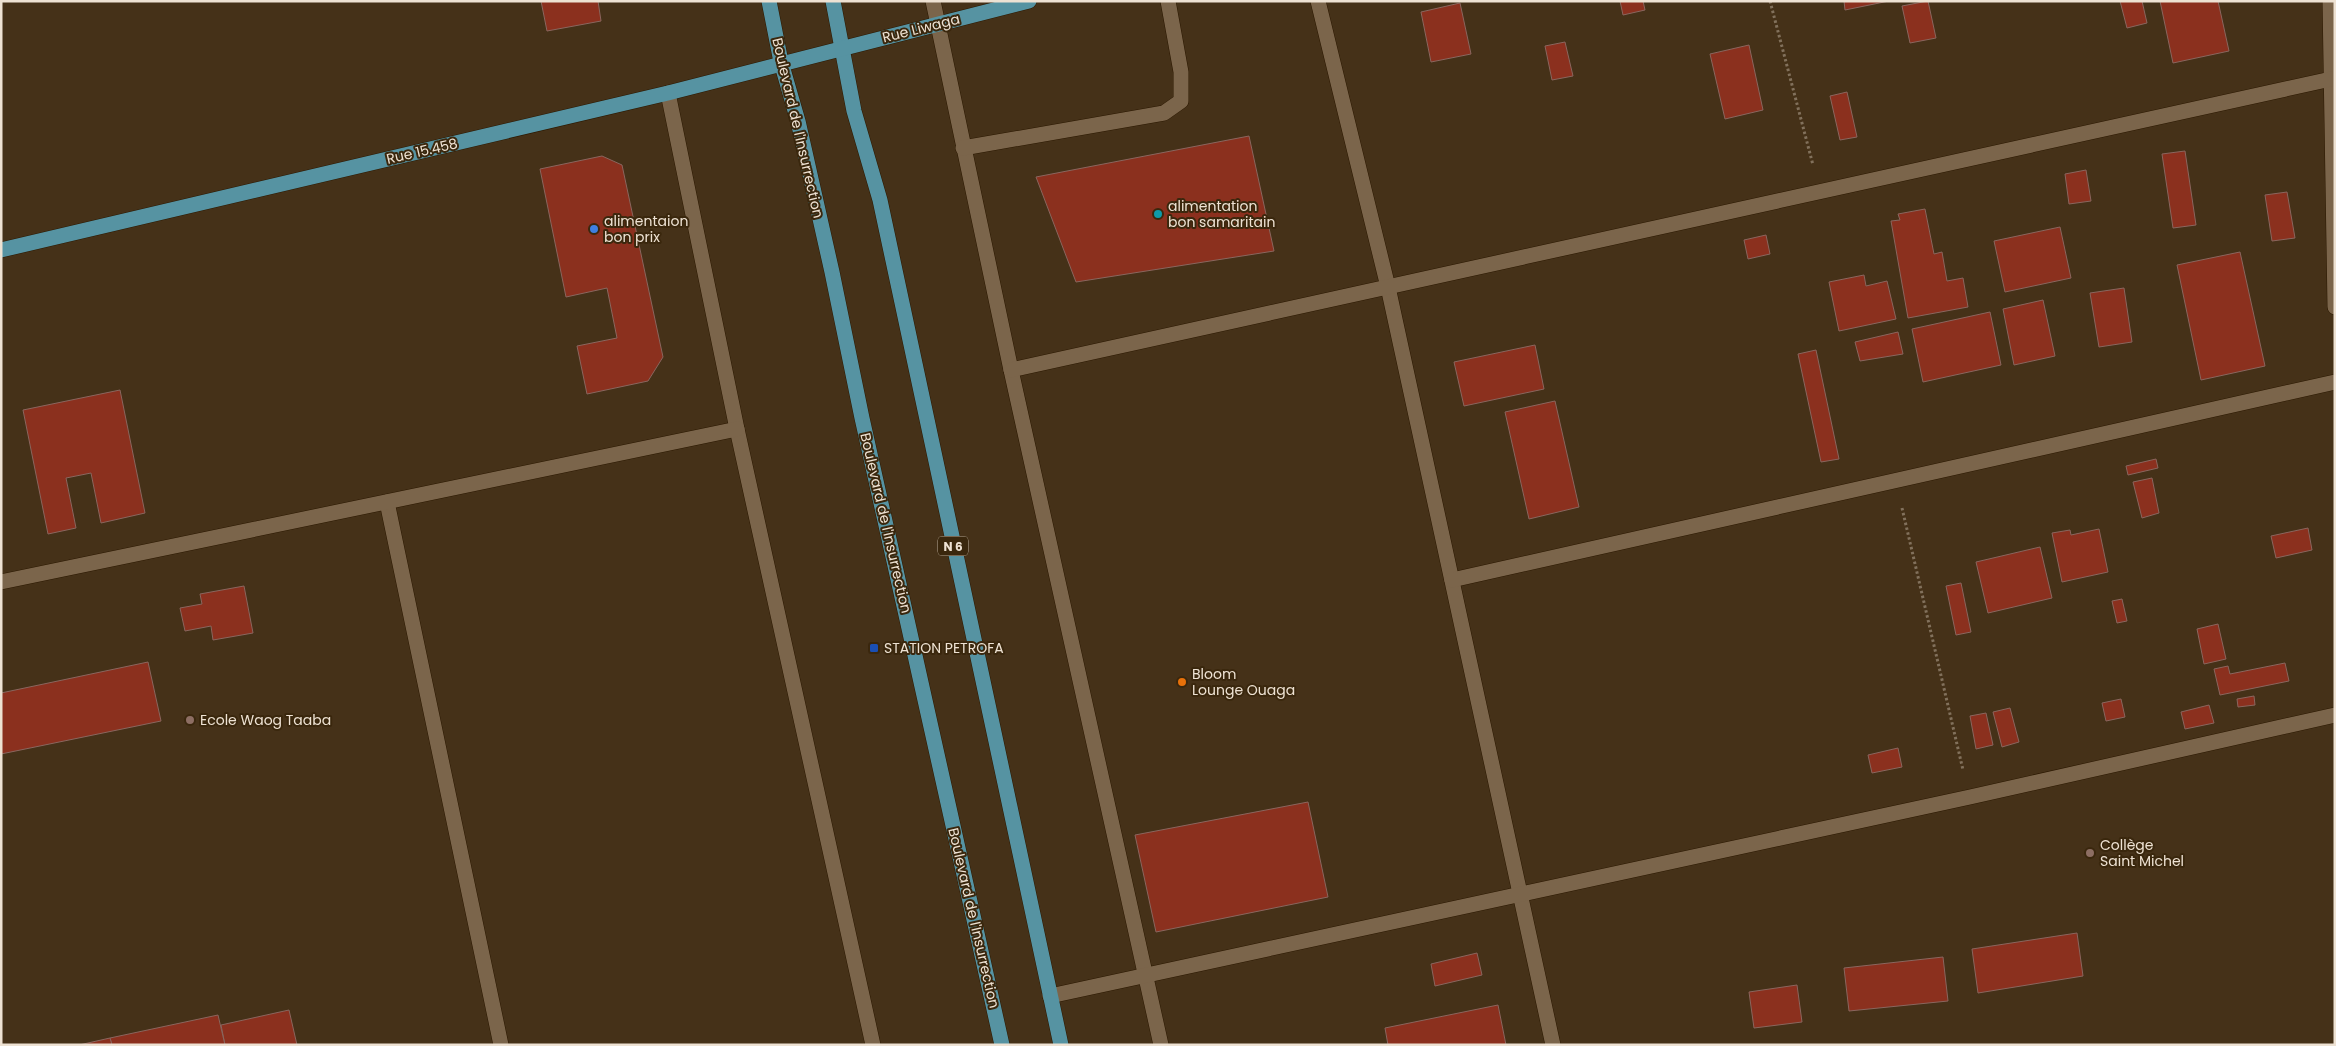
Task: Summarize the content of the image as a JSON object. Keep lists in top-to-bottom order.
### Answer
{
  "streets": {
    "main road": [
      "Rue Liwaga",
      "Boulevard de l'Insurrection",
      "Rue 15.458",
      "N 6"
    ]
  },
  "crossings": [
    ["Rue Liwaga", "Rue 15.458"],
    ["Rue Liwaga", "N 6"],
    ["Boulevard de l'Insurrection", "Rue 15.458"],
    ["Rue 15.458", "N 6"]
  ],
  "places": {
    "other": [
      "alimentation bon samaritain",
      "alimentaion bon prix",
      "Bloom Lounge Ouaga",
      "Ecole Waog Taaba",
      "Collège Saint Michel"
    ],
    "transit": ["STATION PETROFA"]
  }
}
